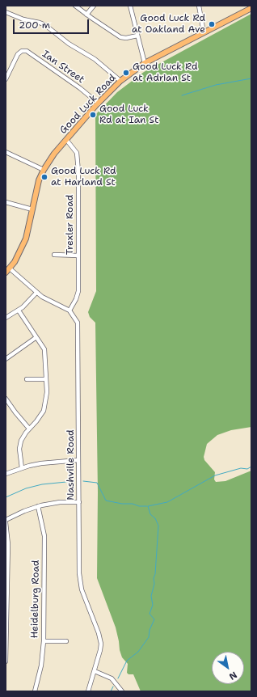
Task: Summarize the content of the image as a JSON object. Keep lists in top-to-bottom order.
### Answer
{
  "streets": {
    "main road": ["Good Luck Road"],
    "street": [
      "Ian Street",
      "Trexler Road",
      "Nashville Road",
      "Heidelburg Road"
    ]
  },
  "crossings": [
    ["Ian Street", "Good Luck Road"],
    ["Good Luck Road", "Trexler Road"],
    ["Trexler Road", "Nashville Road"]
  ],
  "places": [
    "Good Luck Rd at Oakland Ave",
    "Good Luck Rd at Adrian St",
    "Good Luck Rd at Ian St",
    "Good Luck Rd at Harland St"
  ],
  "scale_bar": "200 m",
  "north": "bottom right"
}
